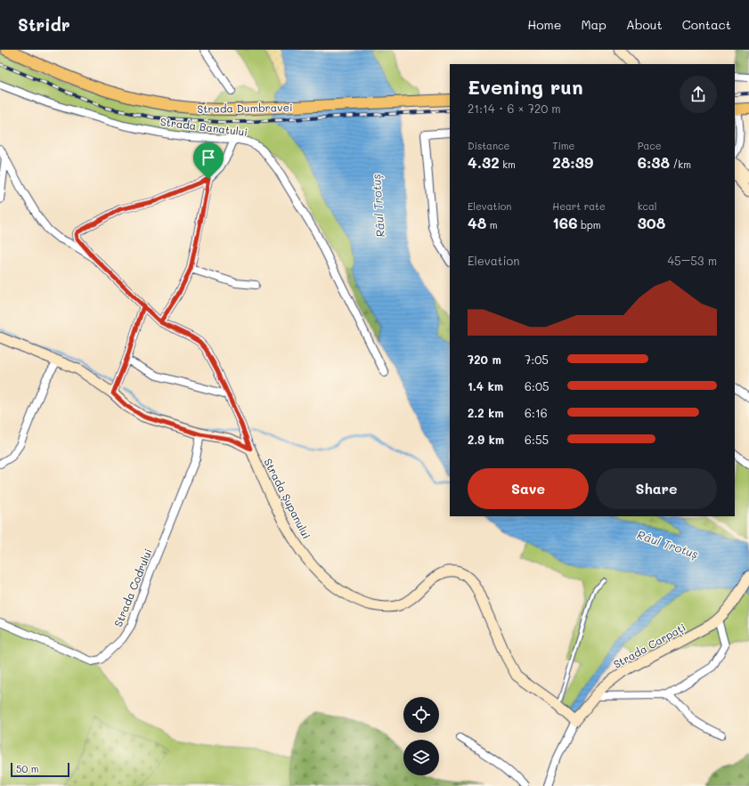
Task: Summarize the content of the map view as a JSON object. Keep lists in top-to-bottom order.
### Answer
{
  "streets": {
    "main road": ["Strada Dumbravei"],
    "street": [
      "Strada Banatului",
      "Strada Șupanului",
      "Strada Codrului",
      "Strada Carpați"
    ]
  },
  "crossings": [
    ["Strada Șupanului", "Strada Carpați"]
  ],
  "water": ["Râul Trotuș"],
  "scale_bar": "50 m",
  "page": {
    "header": "Stridr",
    "nav": [
      "Home",
      "Map",
      "About",
      "Contact"
    ],
    "heading": ["Evening run", "21:14 · 6 × 720 m"],
    "stats": [
      ["Distance", "4.32 km"],
      ["Time", "28:39"],
      ["Pace", "6:38 /km"],
      ["Elevation", "48 m"],
      ["Heart rate", "166 bpm"],
      ["kcal", "308"]
    ],
    "chart": ["Elevation", "45–53 m"],
    "list": [
      {
        "name": "720 m",
        "note": "7:05"
      },
      {
        "name": "1.4 km",
        "note": "6:05"
      },
      {
        "name": "2.2 km",
        "note": "6:16"
      },
      {
        "name": "2.9 km",
        "note": "6:55"
      }
    ],
    "buttons": ["Save", "Share"],
    "scale": "50 m"
  }
}
